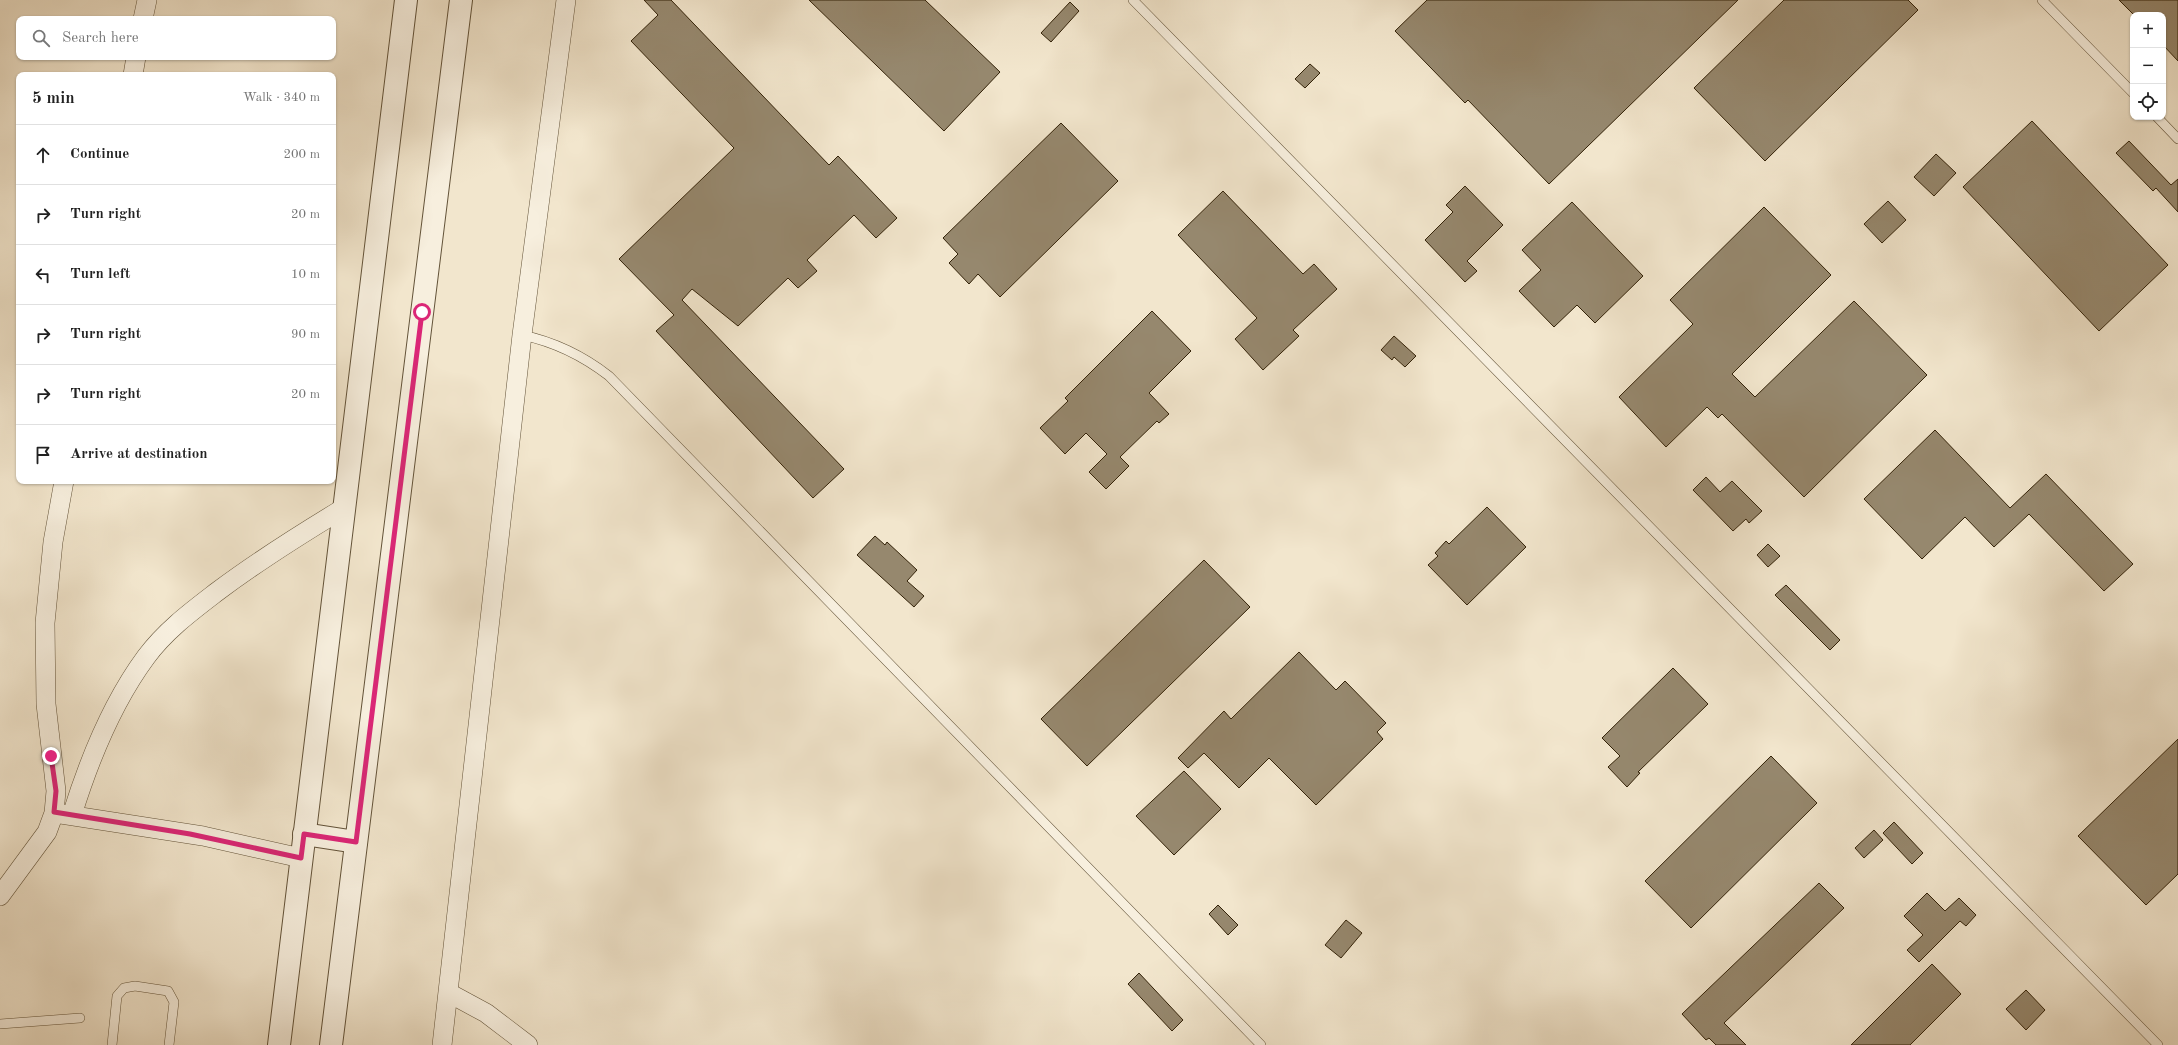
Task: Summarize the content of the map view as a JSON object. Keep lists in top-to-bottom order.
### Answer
{
  "page": {
    "map_buttons": ["+", "−"],
    "search": "Search here",
    "heading": ["5 min", "Walk · 340 m"],
    "list": [
      ["Continue", "200 m"],
      ["Turn right", "20 m"],
      ["Turn left", "10 m"],
      ["Turn right", "90 m"],
      ["Turn right", "20 m"],
      "Arrive at destination"
    ]
  }
}
